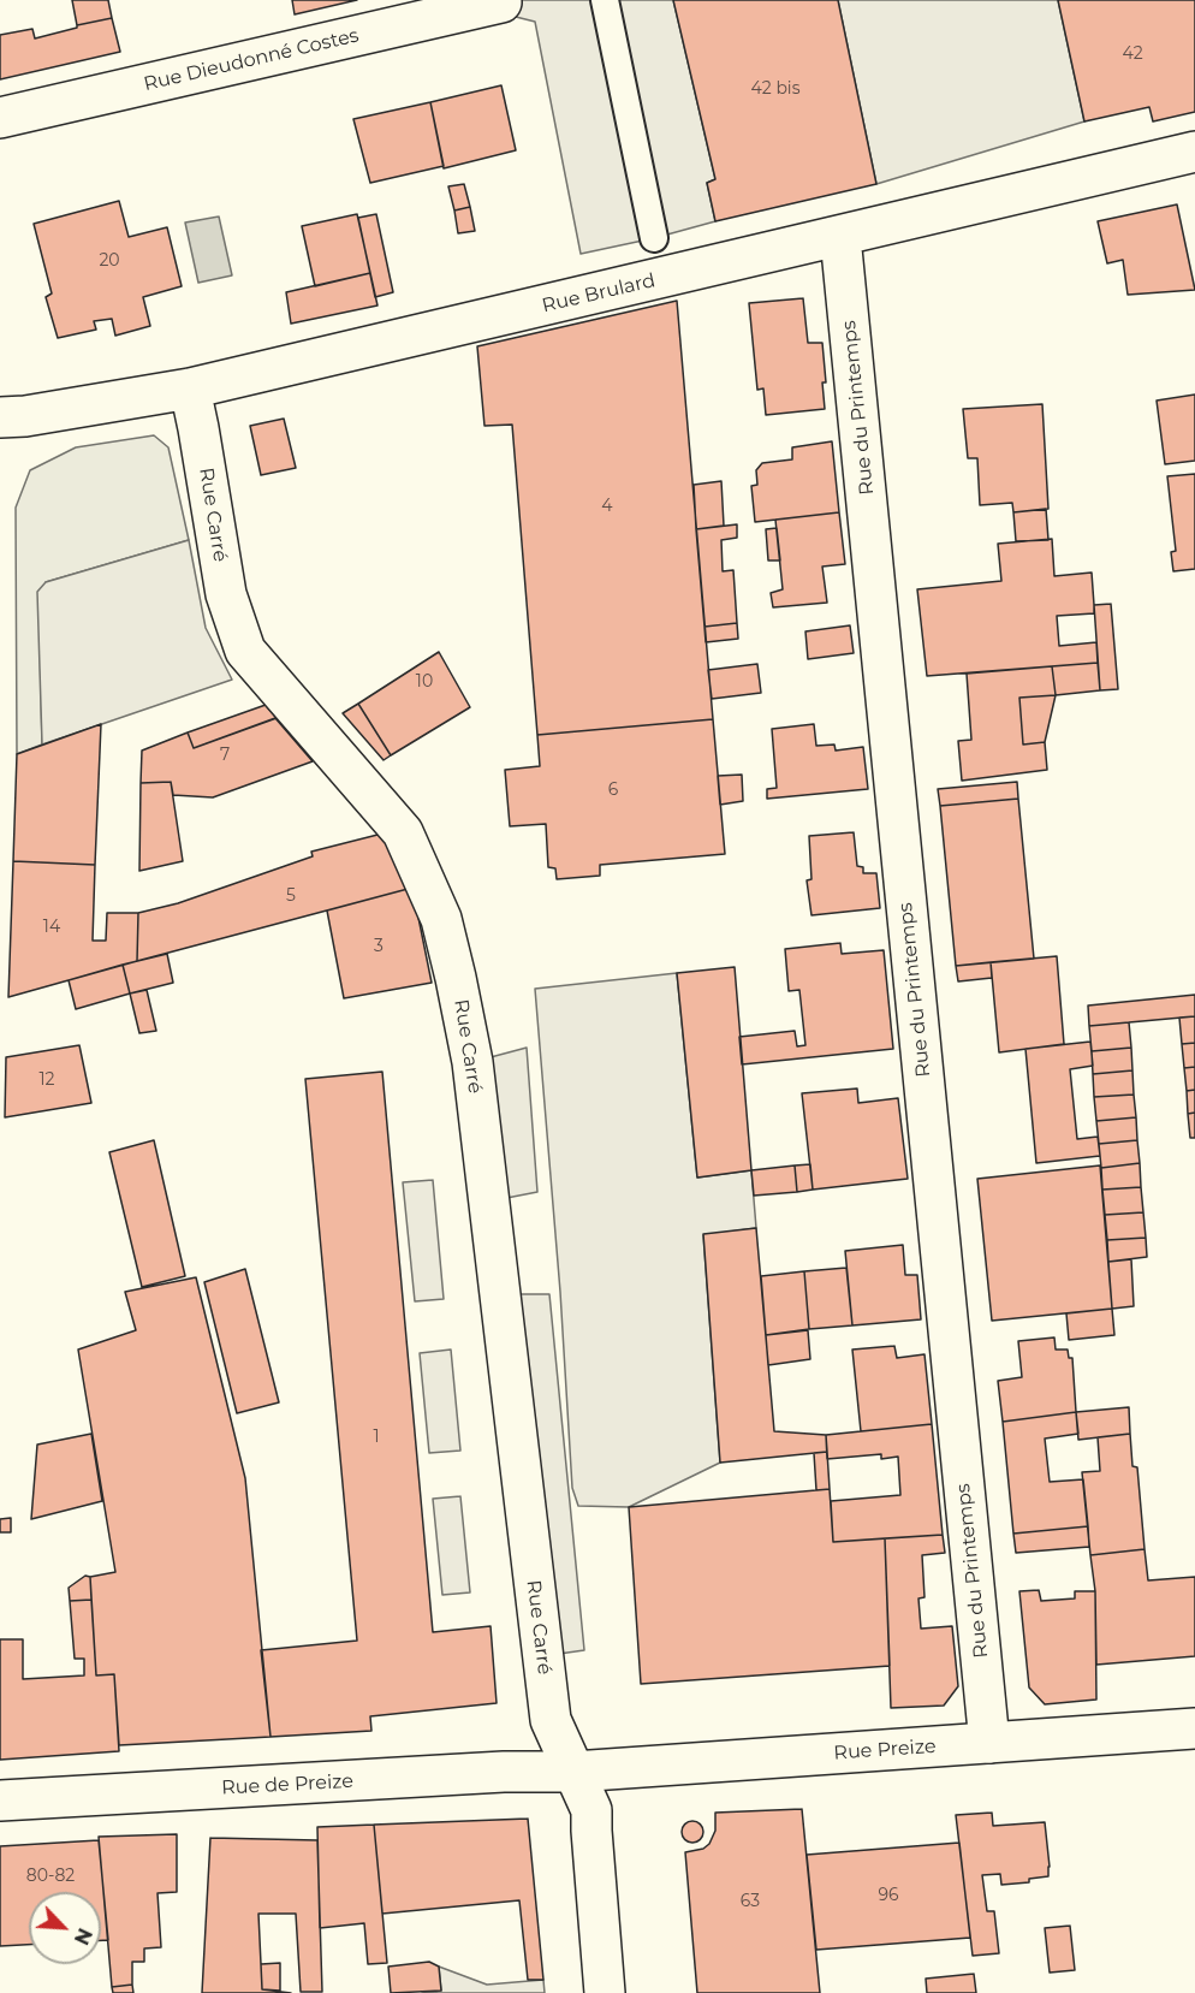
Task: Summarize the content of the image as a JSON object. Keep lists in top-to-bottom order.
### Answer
{
  "streets": {
    "street": [
      "Rue Dieudonné Costes",
      "Rue Brulard",
      "Rue du Printemps",
      "Rue Carré",
      "Rue Preize",
      "Rue de Preize"
    ]
  },
  "crossings": [
    ["Rue Brulard", "Rue du Printemps"],
    ["Rue Brulard", "Rue Carré"],
    ["Rue du Printemps", "Rue Preize"],
    ["Rue Carré", "Rue Preize"],
    ["Rue Carré", "Rue de Preize"],
    ["Rue Preize", "Rue de Preize"]
  ],
  "house_numbers": [
    "42",
    "42 bis",
    "20",
    "4",
    "10",
    "7",
    "6",
    "5",
    "14",
    "3",
    "12",
    "1",
    "80-82",
    "96",
    "63"
  ],
  "north": "bottom right"
}
